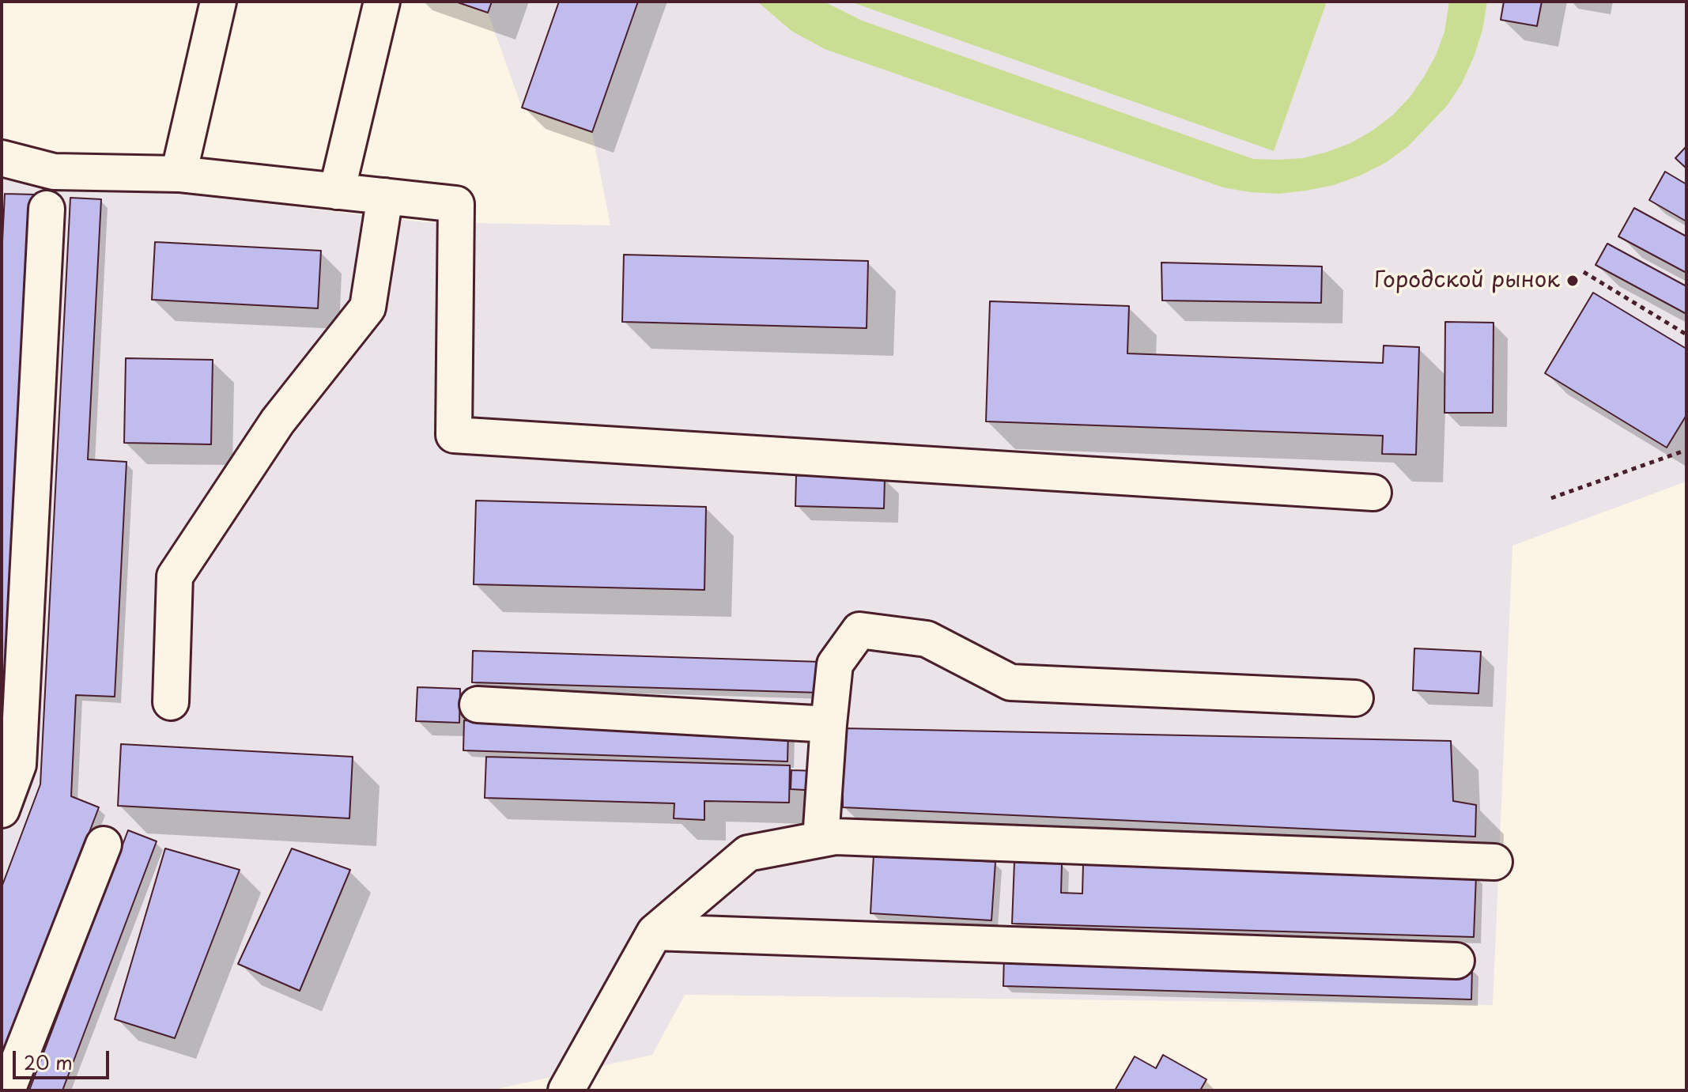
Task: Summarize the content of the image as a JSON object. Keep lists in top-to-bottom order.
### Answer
{
  "places": ["Городской рынок"],
  "scale_bar": "20 m"
}
